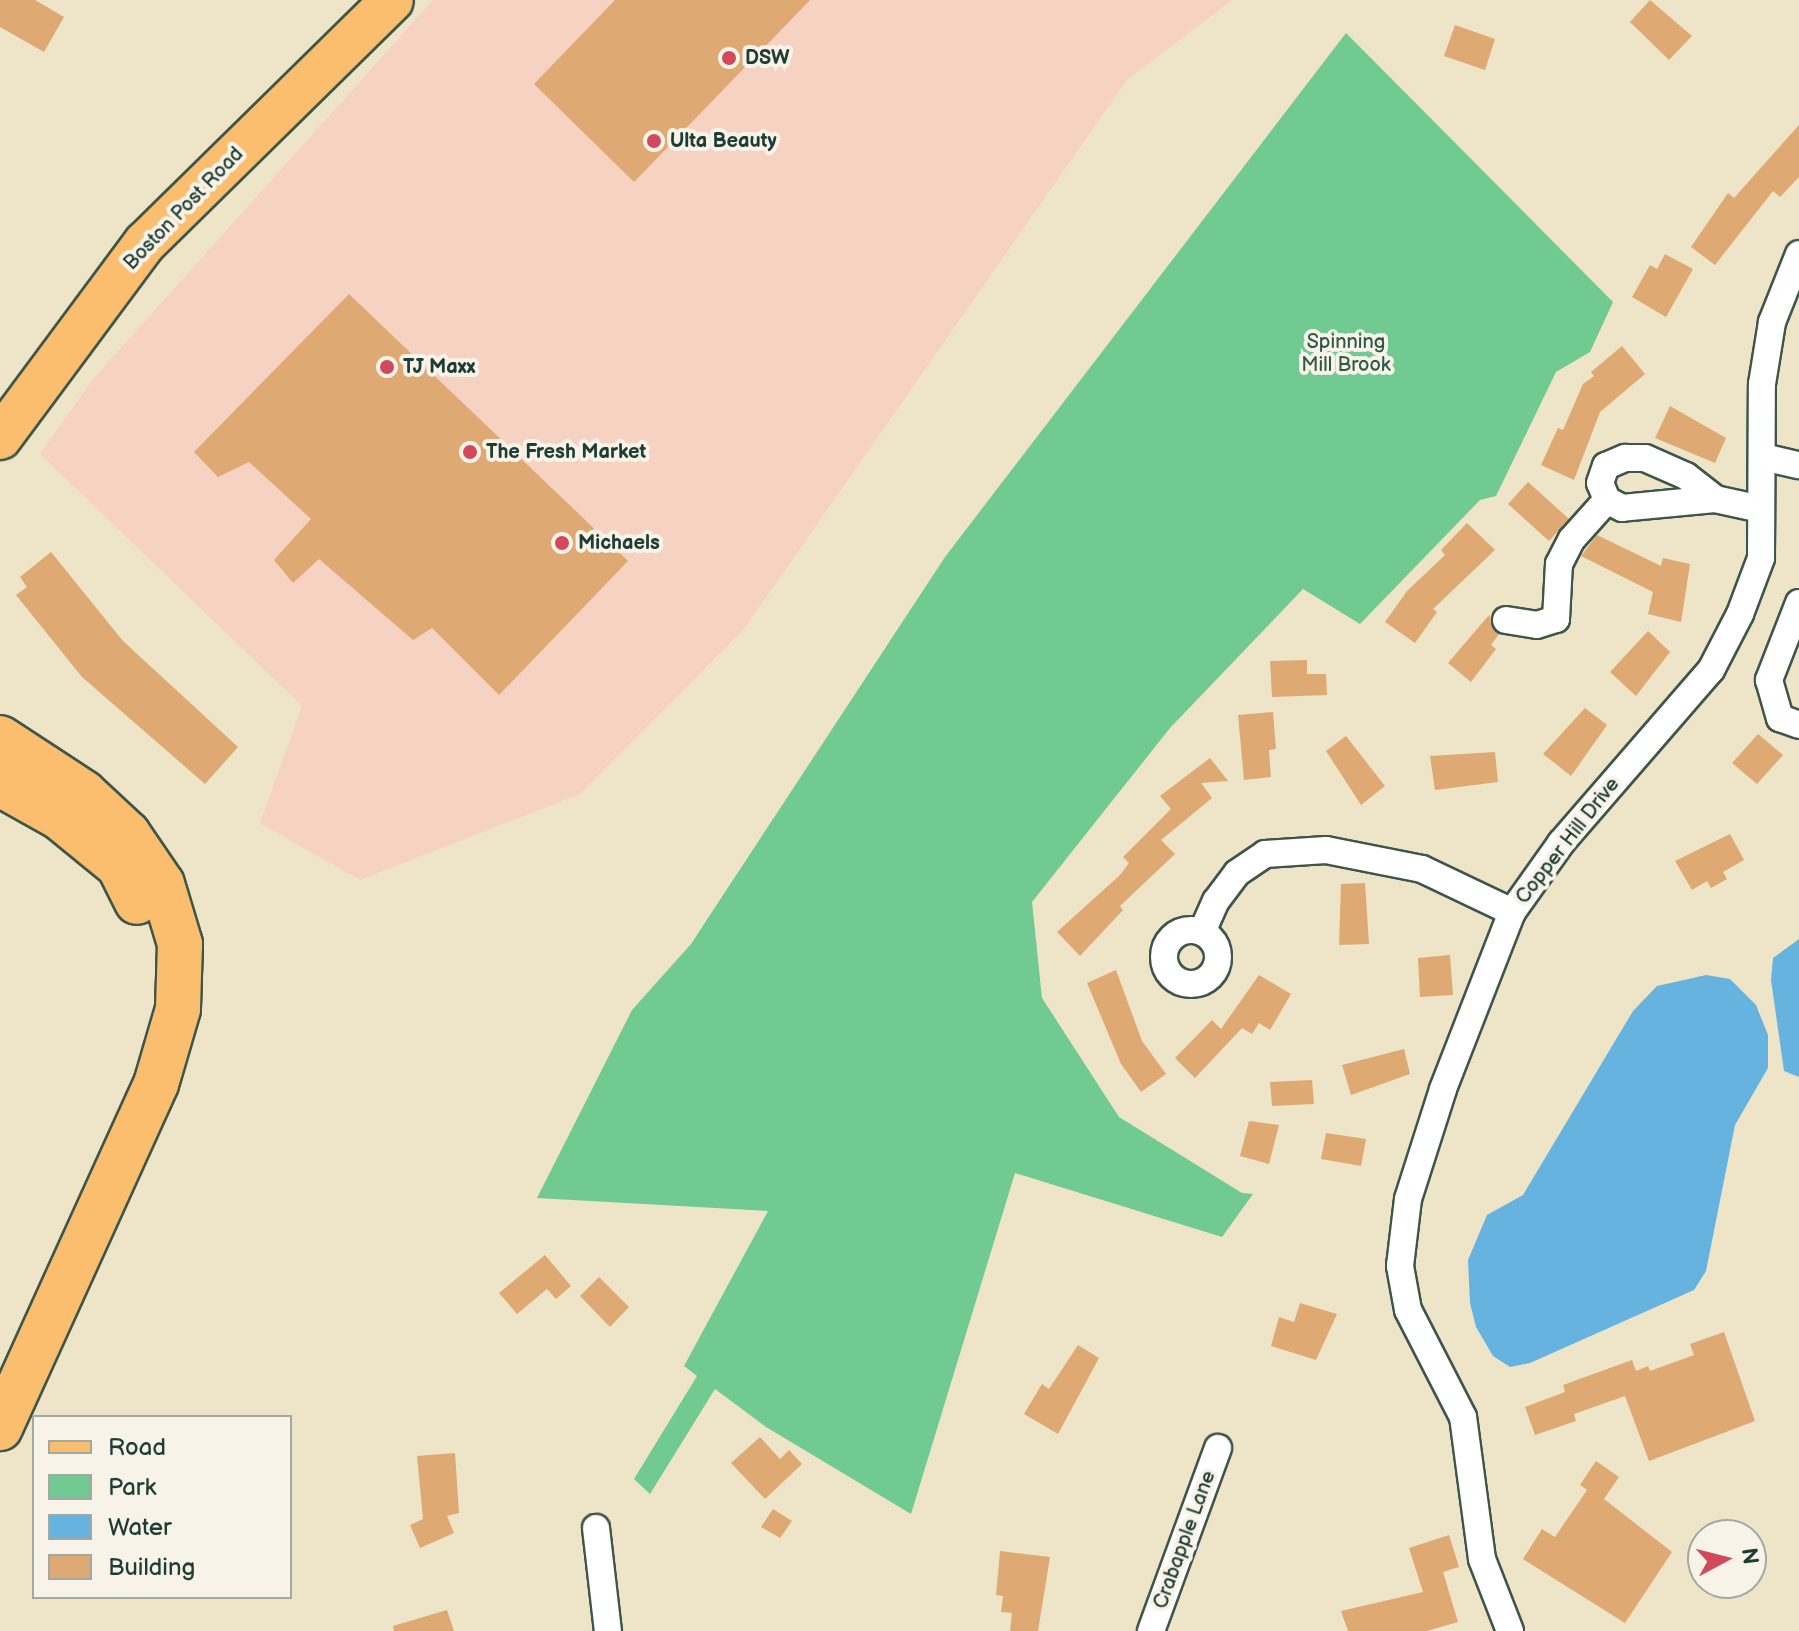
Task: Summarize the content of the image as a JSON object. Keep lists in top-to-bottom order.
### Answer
{
  "streets": {
    "main road": ["Boston Post Road"],
    "street": ["Copper Hill Drive", "Crabapple Lane"]
  },
  "parks": ["Spinning Mill Brook"],
  "places": [
    "DSW",
    "Ulta Beauty",
    "TJ Maxx",
    "The Fresh Market",
    "Michaels"
  ],
  "legend": [
    "Road",
    "Park",
    "Water",
    "Building"
  ],
  "north": "right"
}
